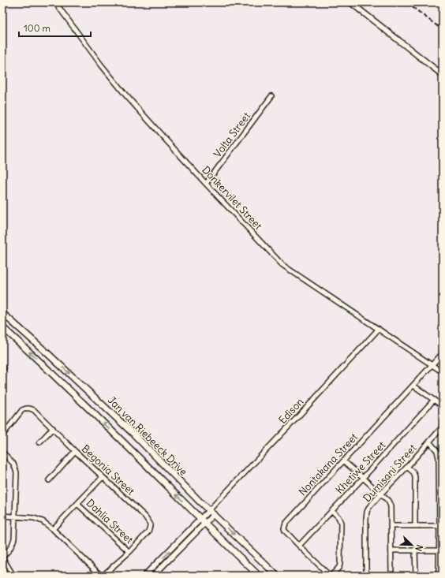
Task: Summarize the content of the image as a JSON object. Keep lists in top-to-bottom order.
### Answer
{
  "streets": {
    "main road": ["Jan van Riebeeck Drive"],
    "street": [
      "Volta Street",
      "Donkervilet Street",
      "Edison",
      "Nontakana Street",
      "Khetiwe Street",
      "Begonia Street",
      "Dumisani Street",
      "Dahlia Street"
    ]
  },
  "crossings": [
    ["Volta Street", "Donkervilet Street"],
    ["Donkervilet Street", "Edison"],
    ["Donkervilet Street", "Nontakana Street"],
    ["Edison", "Jan van Riebeeck Drive"],
    ["Nontakana Street", "Khetiwe Street"],
    ["Begonia Street", "Dahlia Street"]
  ],
  "scale_bar": "100 m",
  "north": "bottom right"
}
